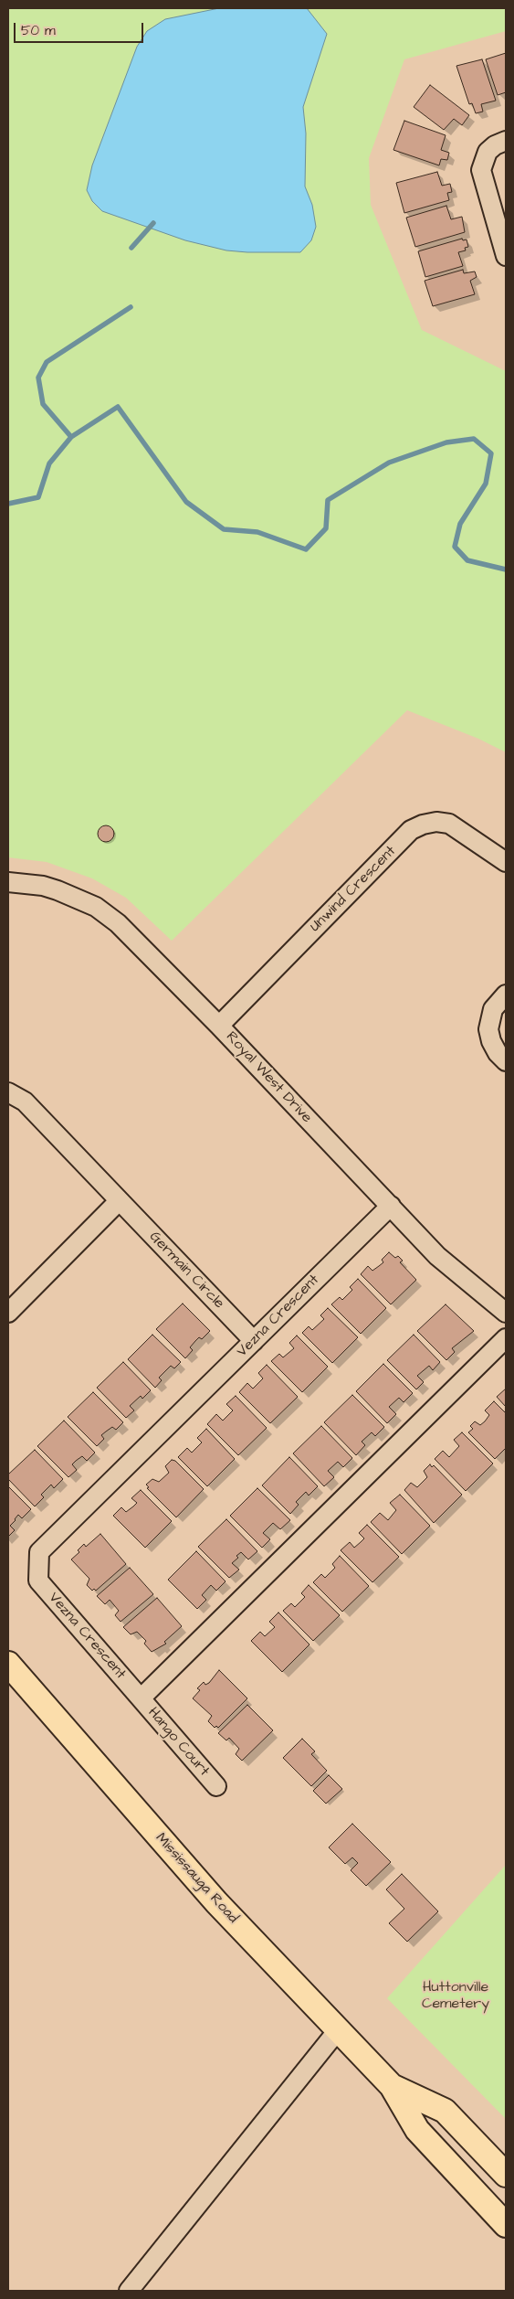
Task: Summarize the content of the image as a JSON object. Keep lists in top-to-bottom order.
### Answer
{
  "streets": {
    "main road": ["Mississauga Road"],
    "street": [
      "Unwind Crescent",
      "Royal West Drive",
      "Germain Circle",
      "Vezna Crescent",
      "Hango Court"
    ]
  },
  "crossings": [
    ["Unwind Crescent", "Royal West Drive"],
    ["Royal West Drive", "Vezna Crescent"],
    ["Germain Circle", "Vezna Crescent"],
    ["Vezna Crescent", "Hango Court"]
  ],
  "parks": ["Huttonville Cemetery"],
  "scale_bar": "50 m"
}
